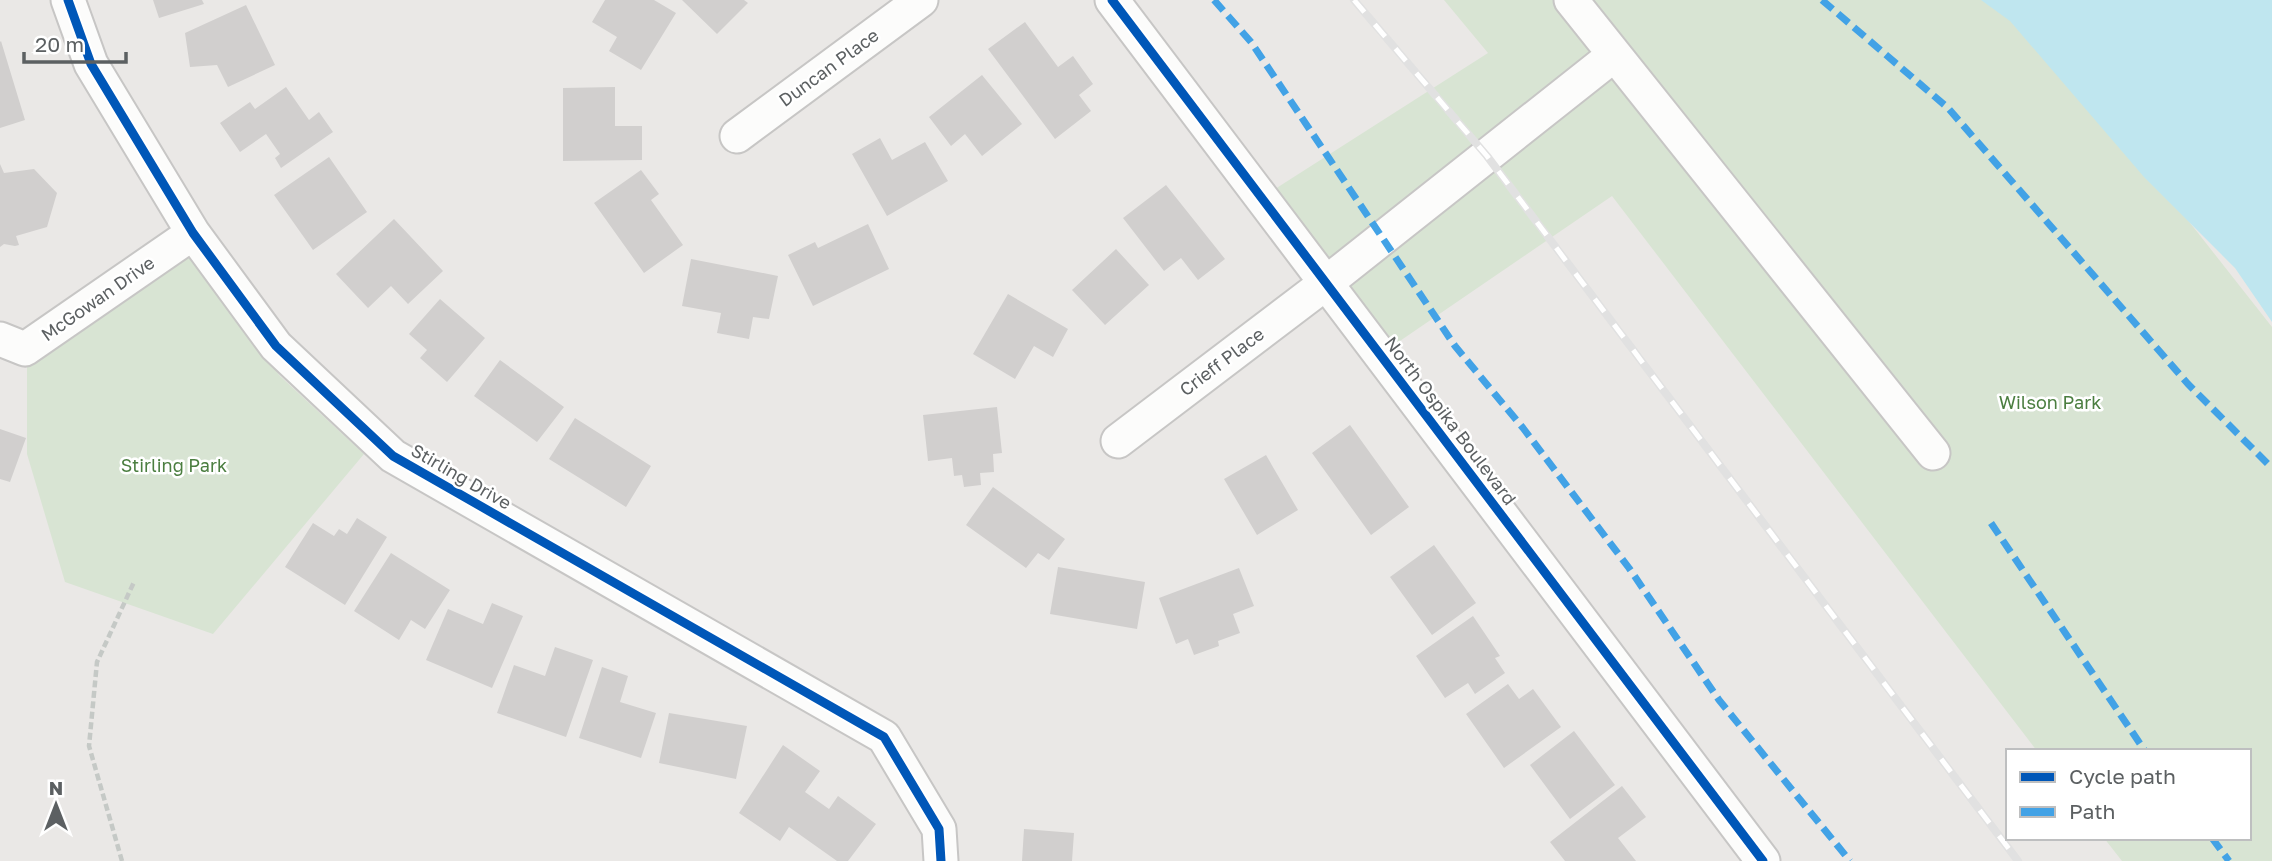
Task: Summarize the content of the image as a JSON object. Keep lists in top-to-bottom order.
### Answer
{
  "streets": {
    "street": [
      "Duncan Place",
      "McGowan Drive",
      "Crieff Place",
      "North Ospika Boulevard",
      "Stirling Drive"
    ]
  },
  "crossings": [
    ["McGowan Drive", "Stirling Drive"],
    ["Crieff Place", "North Ospika Boulevard"]
  ],
  "parks": ["Wilson Park", "Stirling Park"],
  "legend": ["Cycle path", "Path"],
  "scale_bar": "20 m",
  "north": "top"
}
